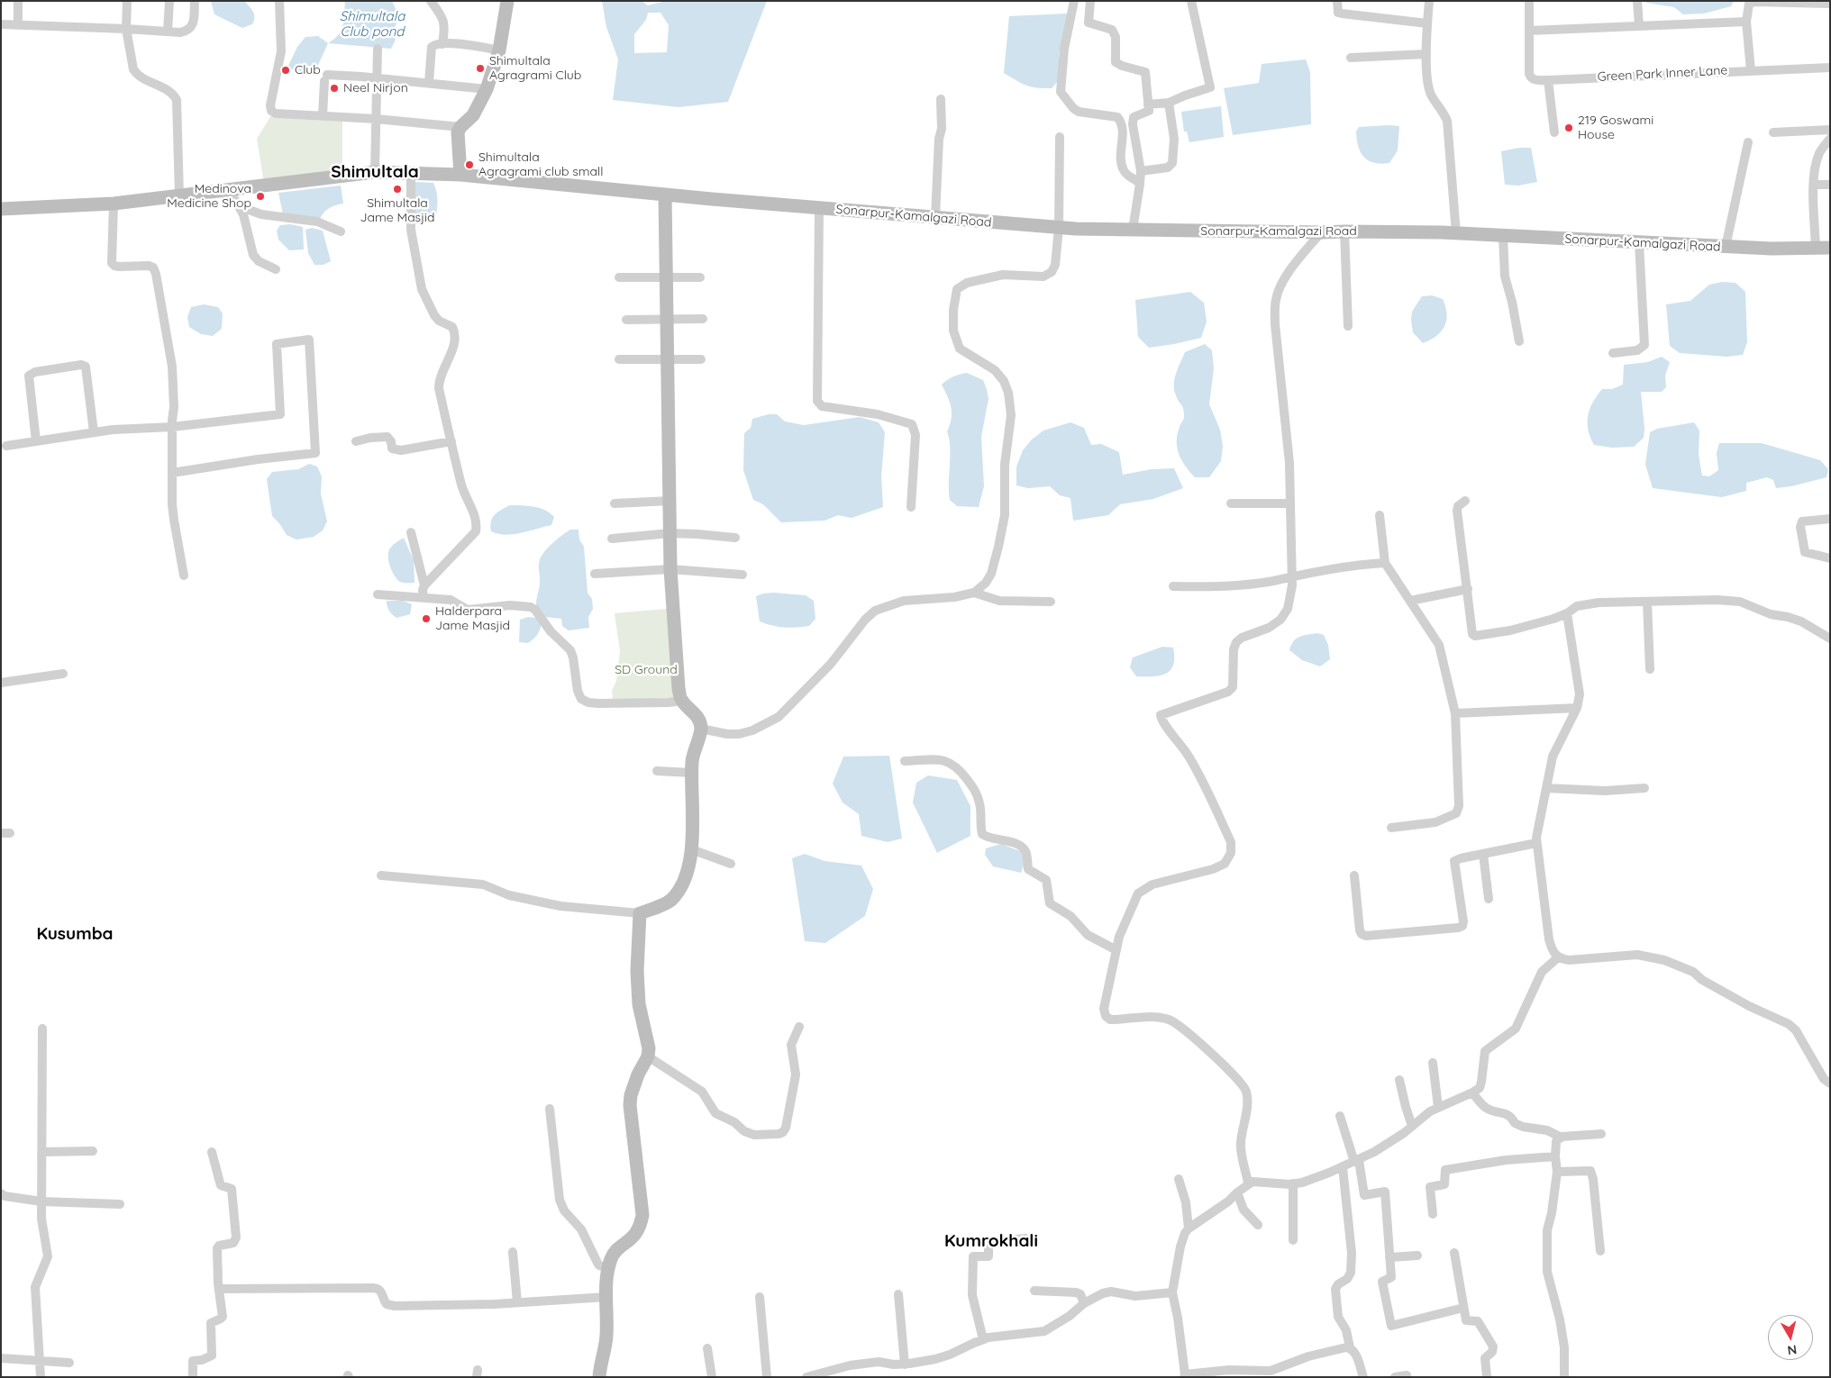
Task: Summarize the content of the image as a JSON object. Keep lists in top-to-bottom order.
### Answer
{
  "streets": {
    "main road": ["Sonarpur-Kamalgazi Road"],
    "street": ["Green Park Inner Lane"]
  },
  "districts": ["Shimultala", "Kusumba", "Kumrokhali"],
  "water": ["Shimultala Club pond"],
  "parks": ["SD Ground"],
  "places": [
    "Shimultala Agragrami Club",
    "Club",
    "Neel Nirjon",
    "219 Goswami House",
    "Shimultala Agragrami club small",
    "Shimultala Jame Masjid",
    "Medinova Medicine Shop",
    "Halderpara Jame Masjid"
  ],
  "north": "bottom"
}
